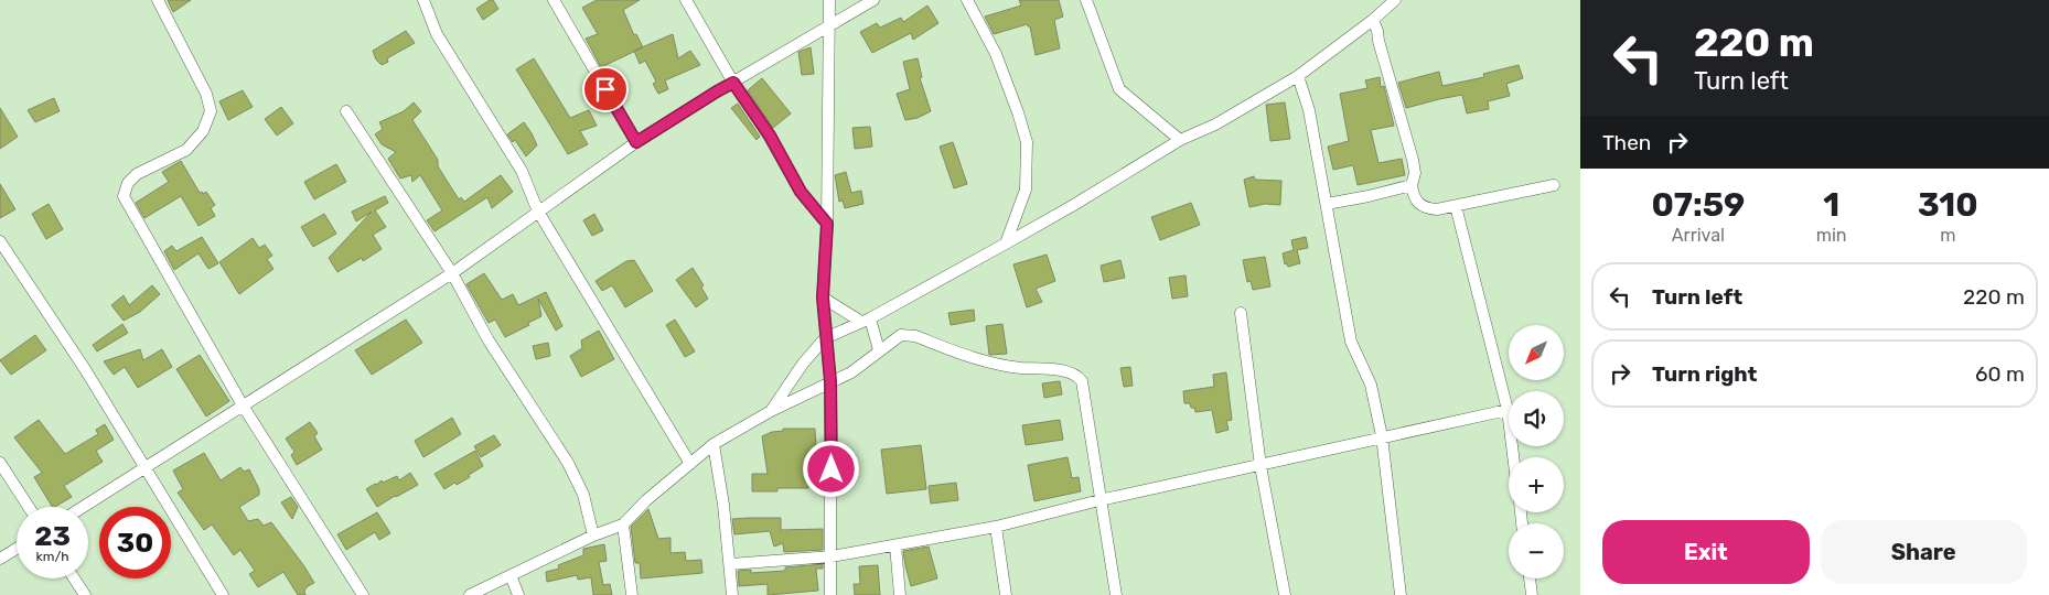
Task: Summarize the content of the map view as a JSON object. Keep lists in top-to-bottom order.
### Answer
{
  "north": "bottom left",
  "page": {
    "turn": ["220 m", "Turn left"],
    "then": "Then",
    "eta": [
      "07:59",
      "Arrival",
      "1",
      "min",
      "310",
      "m"
    ],
    "list": [
      {
        "name": "Turn left",
        "value": "220 m"
      },
      {
        "name": "Turn right",
        "value": "60 m"
      }
    ],
    "map_buttons": ["+", "−"],
    "speed": "23 km/h",
    "limit": "30",
    "buttons": ["Exit", "Share"]
  }
}
